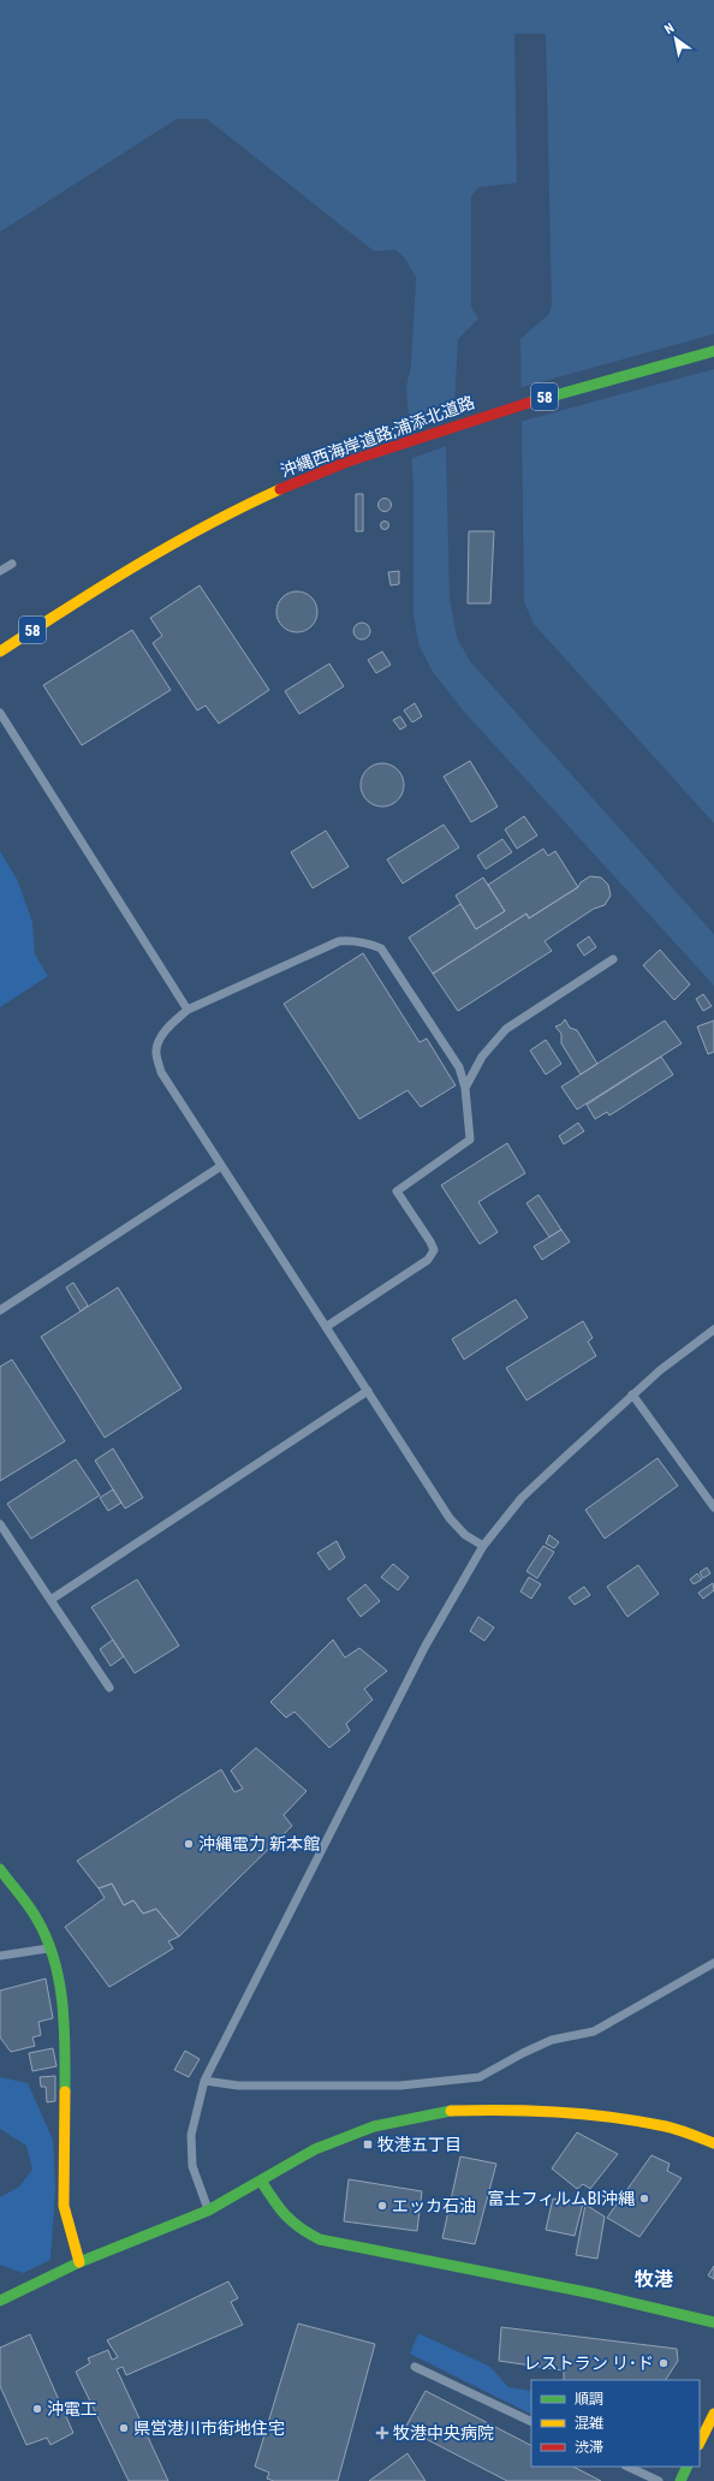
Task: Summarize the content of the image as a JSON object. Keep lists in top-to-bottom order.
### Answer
{
  "streets": {
    "main road": ["58", "沖縄西海岸道路;浦添北道路"]
  },
  "districts": ["牧港"],
  "places": {
    "other": [
      "沖縄電力 新本館",
      "富士フィルムBI沖縄",
      "エッカ石油",
      "レストラン リ･ド",
      "沖電工",
      "県営港川市街地住宅"
    ],
    "transit": ["牧港五丁目"],
    "health": ["牧港中央病院"]
  },
  "legend": ["順調", "混雑", "渋滞"],
  "north": "top left"
}
